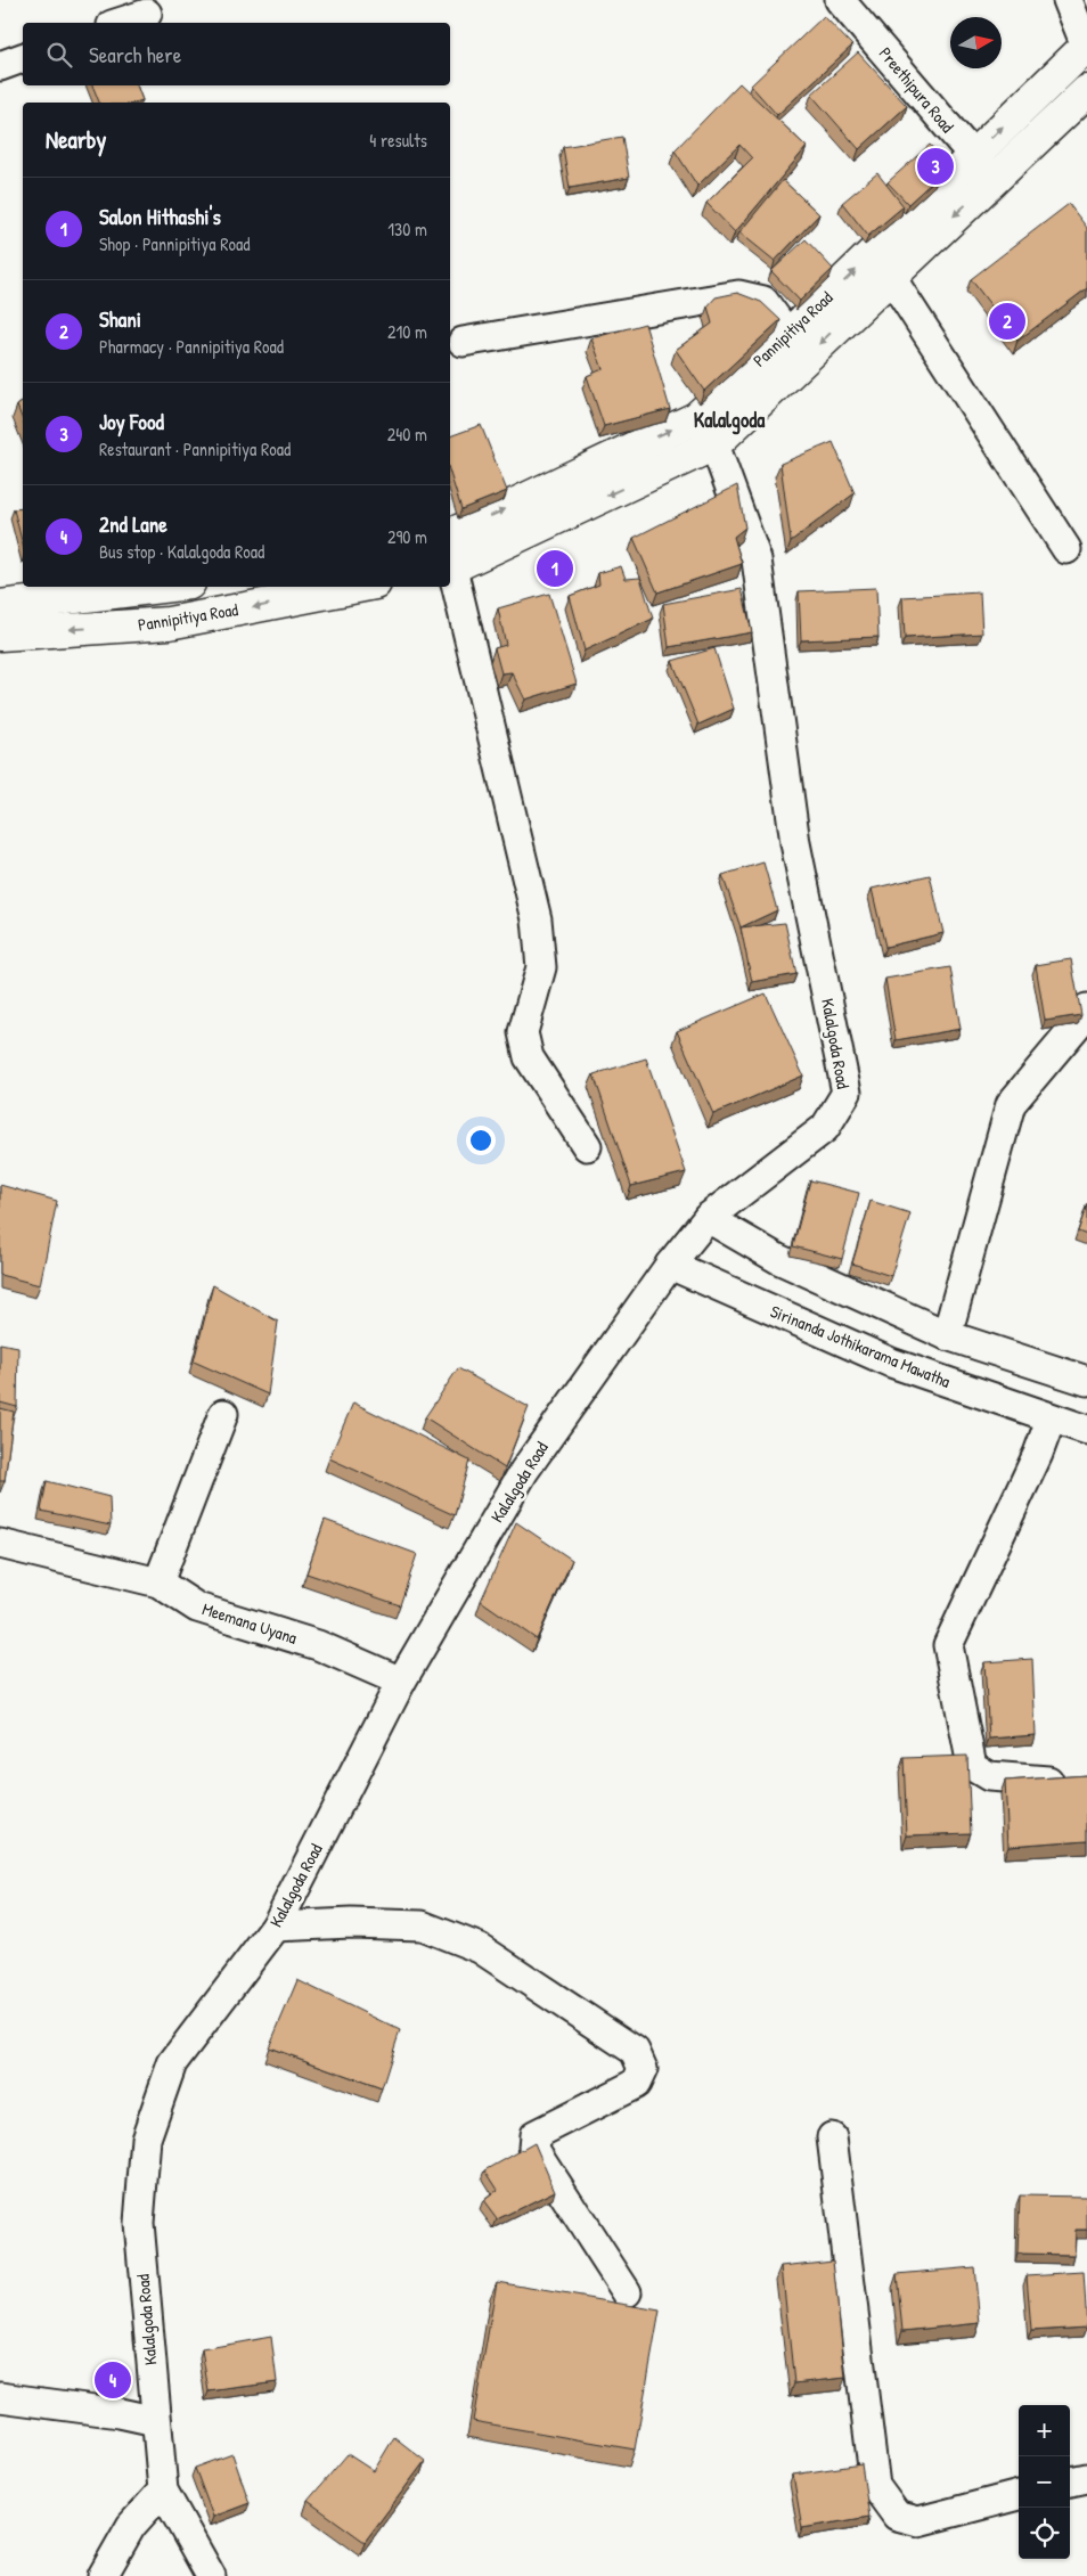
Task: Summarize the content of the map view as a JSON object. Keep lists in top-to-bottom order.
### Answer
{
  "streets": {
    "main road": ["Pannipitiya Road"],
    "street": [
      "Preethipura Road",
      "Kalalgoda Road",
      "Sirinanda Jothikarama Mawatha",
      "Meemana Uyana"
    ]
  },
  "crossings": [
    ["Preethipura Road", "Pannipitiya Road"],
    ["Pannipitiya Road", "Kalalgoda Road"],
    ["Kalalgoda Road", "Sirinanda Jothikarama Mawatha"],
    ["Kalalgoda Road", "Meemana Uyana"]
  ],
  "districts": ["Kalalgoda"],
  "north": "right",
  "page": {
    "search": "Search here",
    "heading": ["Nearby", "4 results"],
    "pins": [
      "3",
      "2",
      "1",
      "4"
    ],
    "list": [
      {
        "mark": "1",
        "name": "Salon Hithashi's",
        "note": "Shop · Pannipitiya Road",
        "value": "130 m"
      },
      {
        "mark": "2",
        "name": "Shani",
        "note": "Pharmacy · Pannipitiya Road",
        "value": "210 m"
      },
      {
        "mark": "3",
        "name": "Joy Food",
        "note": "Restaurant · Pannipitiya Road",
        "value": "240 m"
      },
      {
        "mark": "4",
        "name": "2nd Lane",
        "note": "Bus stop · Kalalgoda Road",
        "value": "290 m"
      }
    ],
    "map_buttons": ["+", "−"]
  }
}
